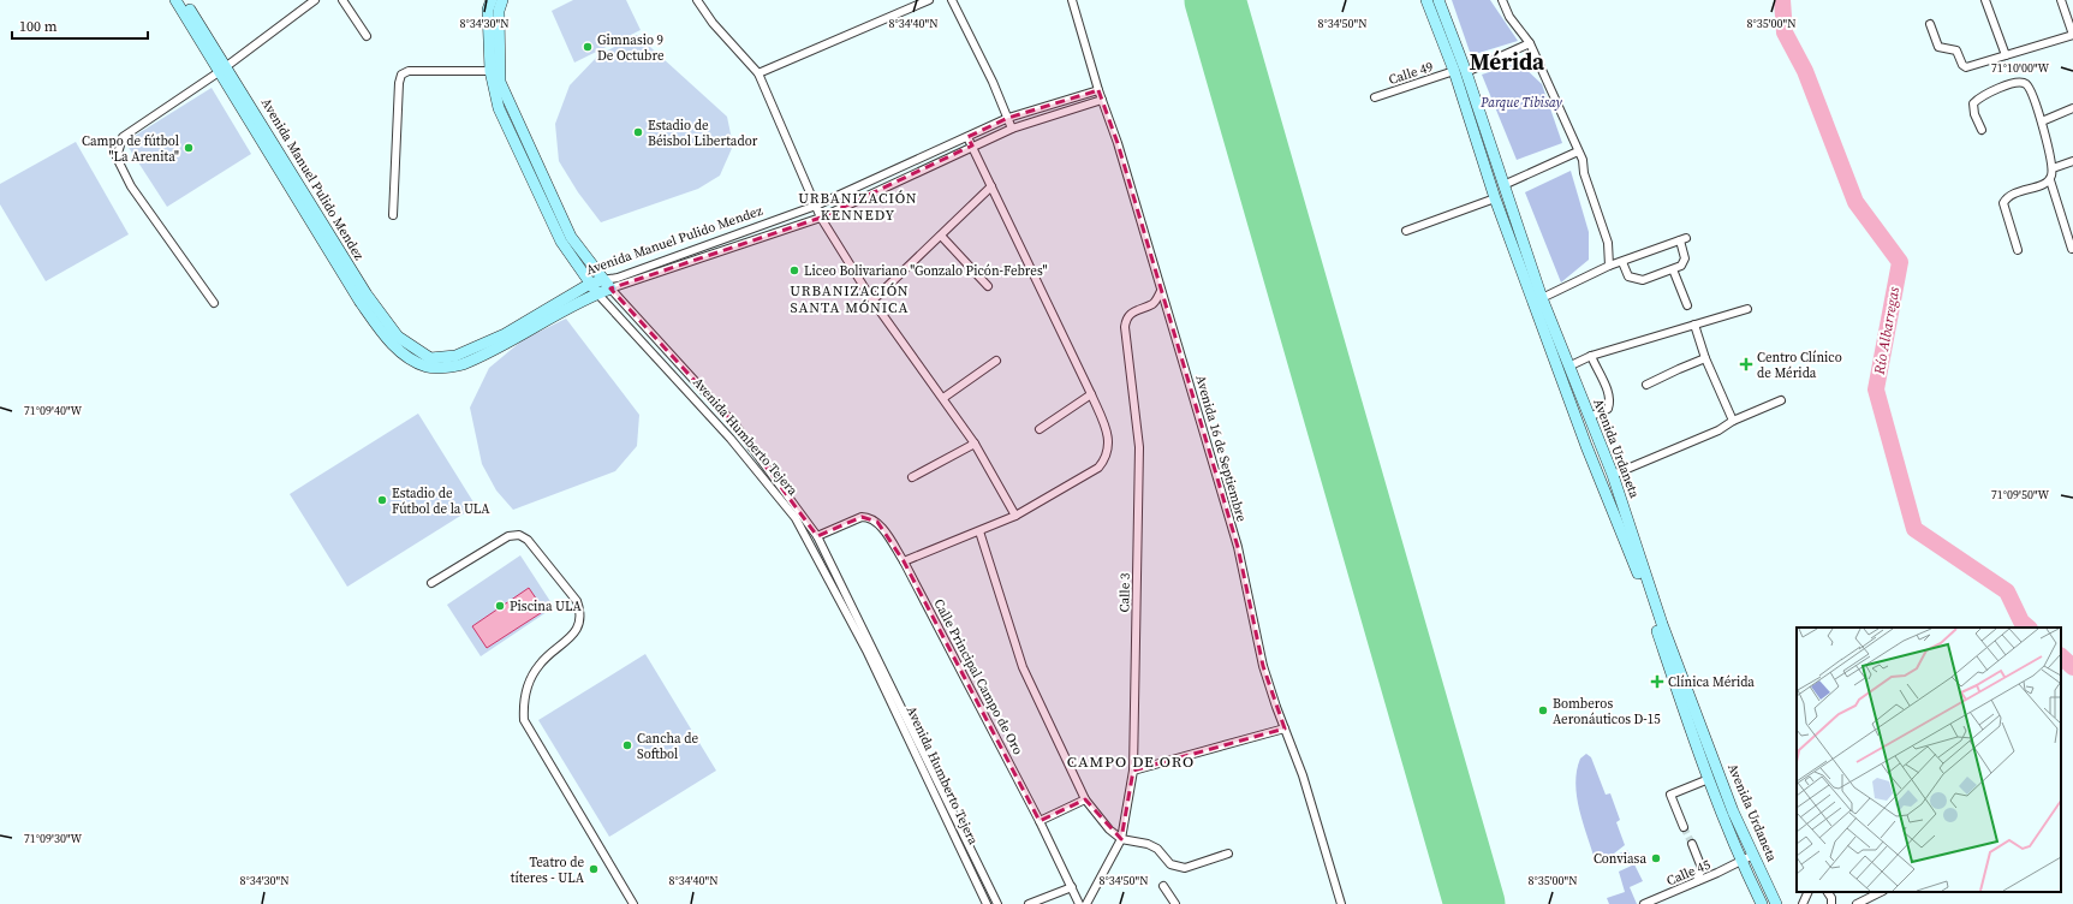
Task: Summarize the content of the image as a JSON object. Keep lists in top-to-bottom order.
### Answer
{
  "streets": {
    "street": [
      "Calle 49",
      "Avenida Manuel Pulido Mendez",
      "Avenida Humberto Tejera",
      "Avenida 16 de Septiembre",
      "Avenida Urdaneta",
      "Calle 3",
      "Calle Principal Campo de Oro",
      "Calle 45"
    ]
  },
  "crossings": [
    ["Calle 49", "Avenida Urdaneta"],
    ["Avenida Manuel Pulido Mendez", "Avenida Humberto Tejera"],
    ["Avenida Manuel Pulido Mendez", "Avenida 16 de Septiembre"],
    ["Avenida Humberto Tejera", "Calle Principal Campo de Oro"],
    ["Avenida 16 de Septiembre", "Calle 3"],
    ["Avenida Urdaneta", "Calle 45"]
  ],
  "districts": [
    "Mérida",
    "URBANIZACIÓN KENNEDY",
    "URBANIZACIÓN SANTA MÓNICA",
    "CAMPO DE ORO"
  ],
  "water": ["Río Albarregas"],
  "parks": ["Parque Tibisay"],
  "places": {
    "other": [
      "Gimnasio 9 De Octubre",
      "Estadio de Béisbol Libertador",
      "Campo de fútbol \"La Arenita\"",
      "Liceo Bolivariano \"Gonzalo Picón-Febres\"",
      "Estadio de Fútbol de la ULA",
      "Piscina ULA",
      "Bomberos Aeronáuticos D-15",
      "Cancha de Softbol",
      "Conviasa",
      "Teatro de títeres - ULA"
    ],
    "health": ["Centro Clínico de Mérida", "Clínica Mérida"]
  },
  "scale_bar": "100 m",
  "coordinates": [
    "8°34'30\"N",
    "8°34'40\"N",
    "8°34'50\"N",
    "8°35'00\"N",
    "71°10'00\"W",
    "71°09'40\"W",
    "71°09'50\"W",
    "71°09'30\"W"
  ]
}
